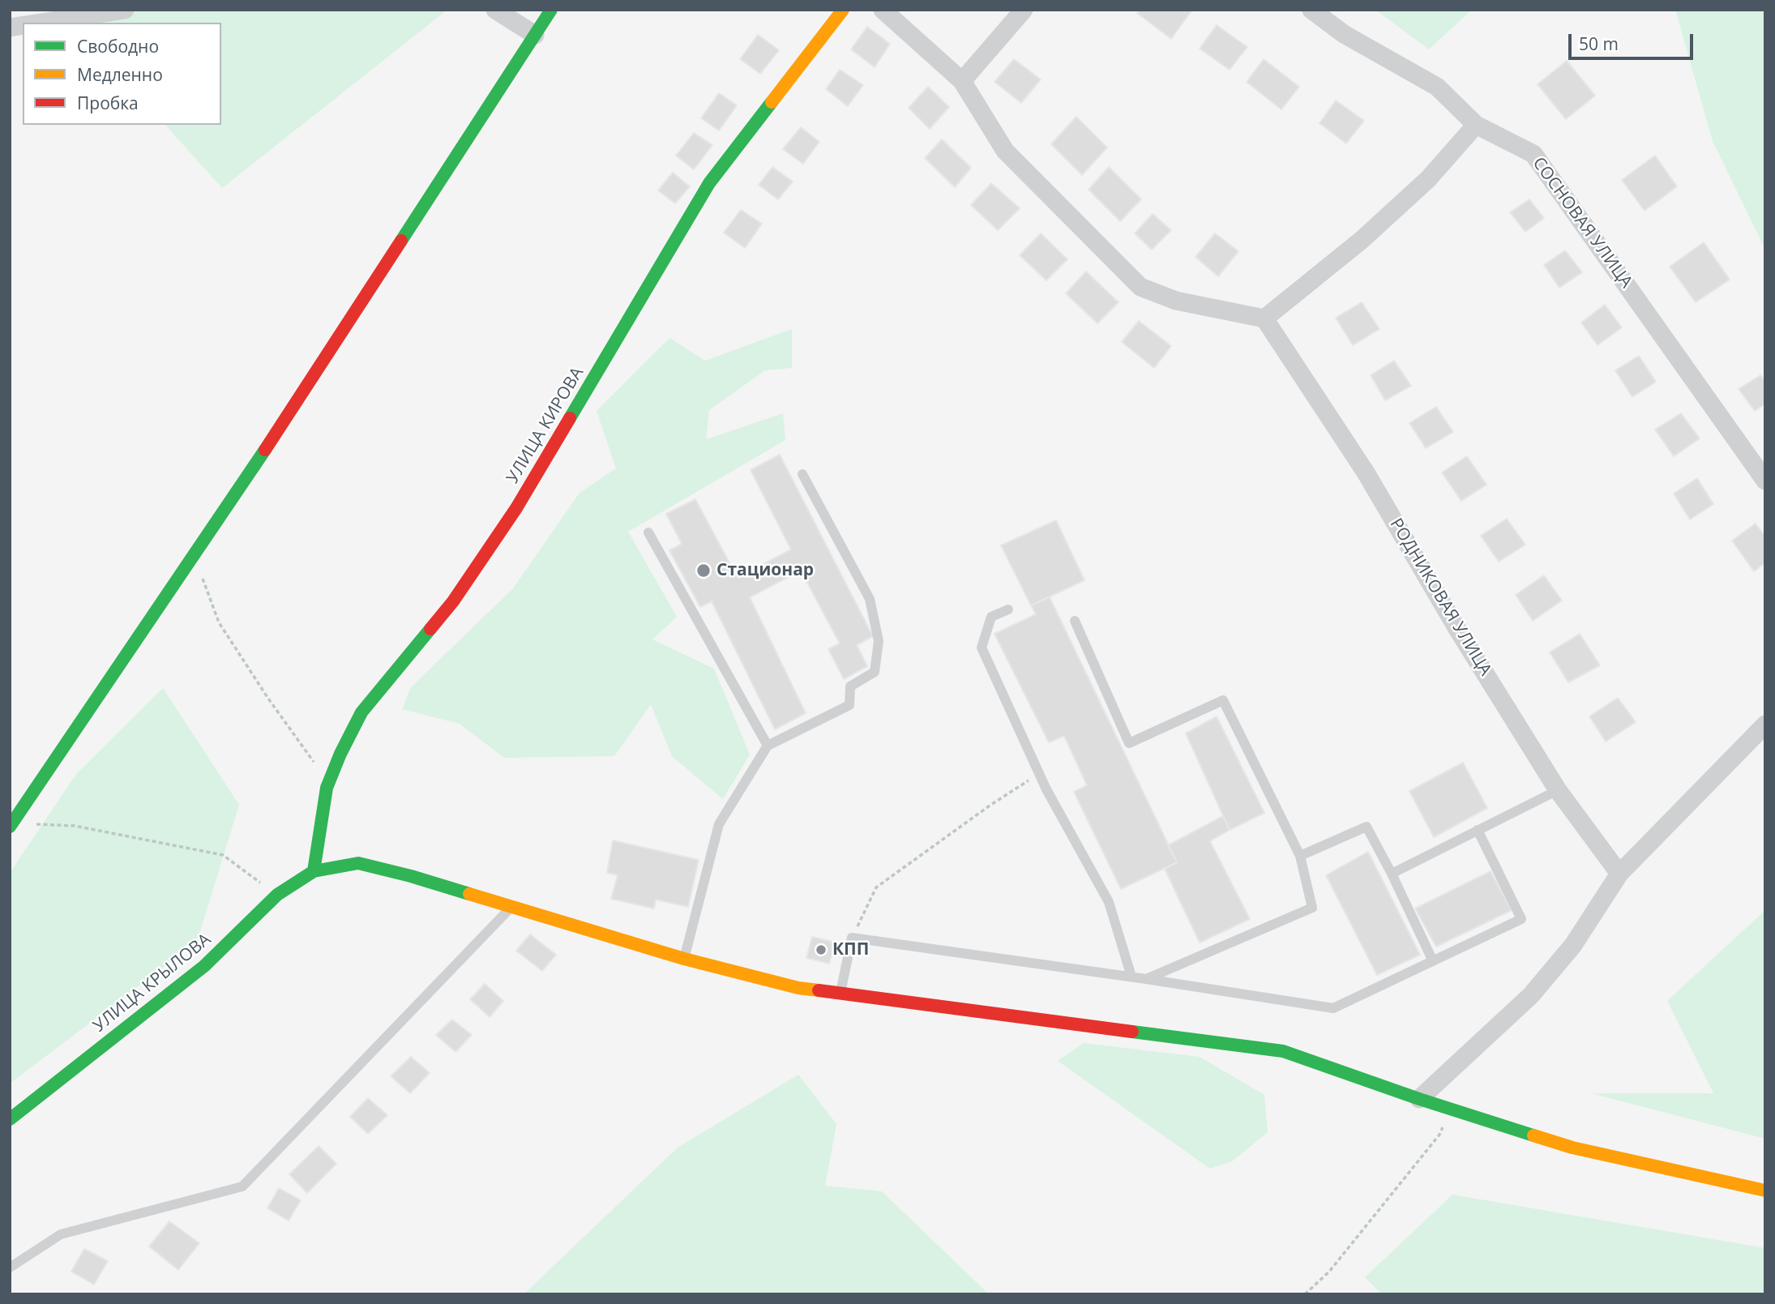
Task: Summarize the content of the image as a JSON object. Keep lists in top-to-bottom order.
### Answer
{
  "streets": {
    "street": [
      "СОСНОВАЯ УЛИЦА",
      "УЛИЦА КИРОВА",
      "РОДНИКОВАЯ УЛИЦА",
      "УЛИЦА КРЫЛОВА"
    ]
  },
  "crossings": [
    ["УЛИЦА КИРОВА", "УЛИЦА КРЫЛОВА"]
  ],
  "places": ["Стационар", "КПП"],
  "legend": ["Свободно", "Медленно", "Пробка"],
  "scale_bar": "50 m"
}
